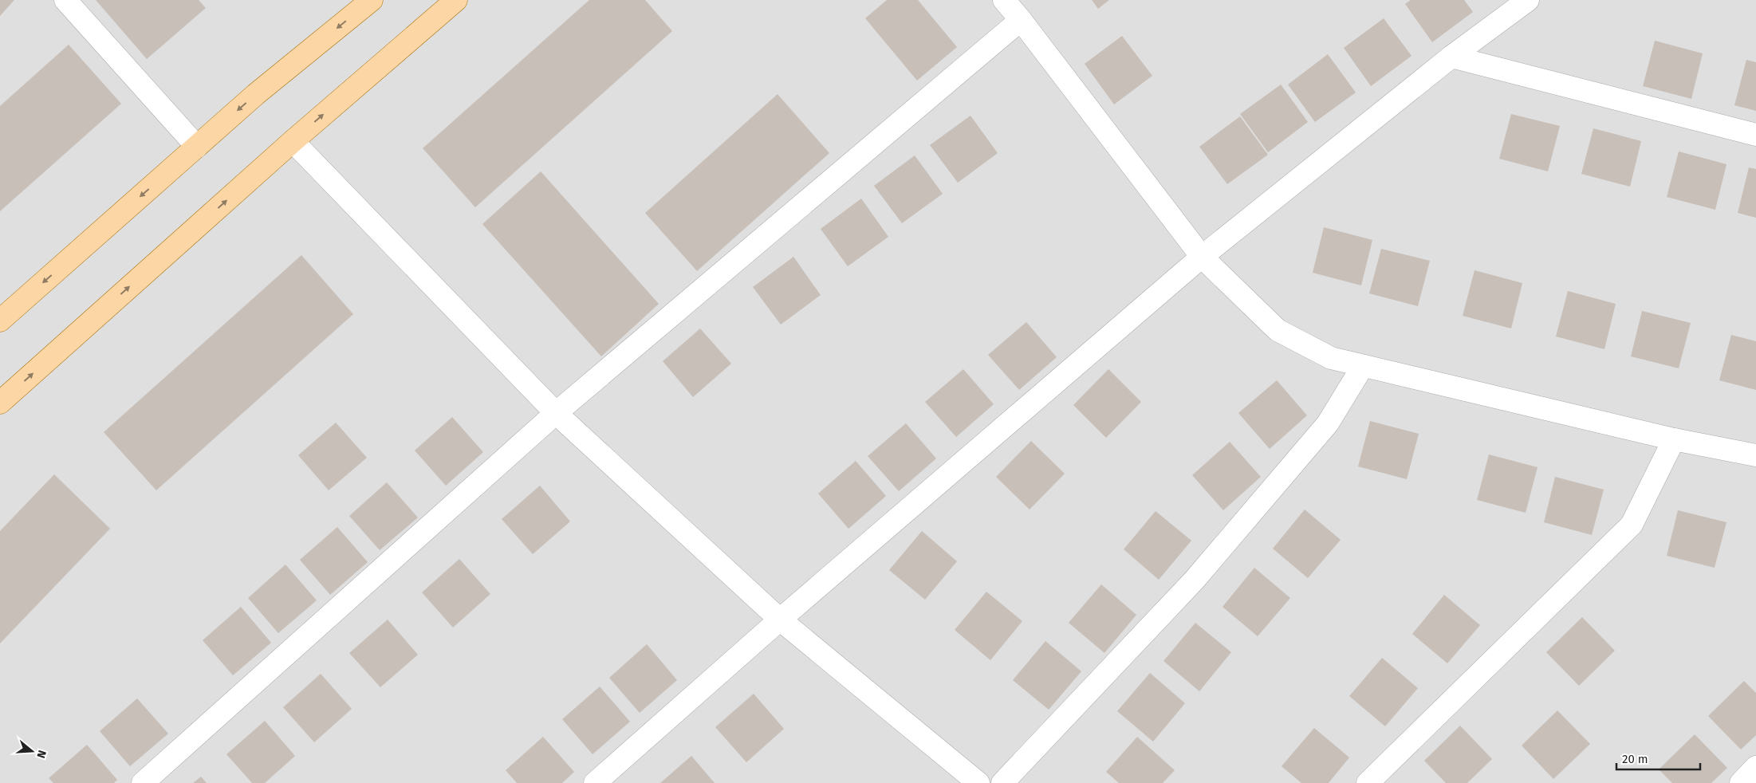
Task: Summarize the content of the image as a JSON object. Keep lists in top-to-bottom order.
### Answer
{
  "scale_bar": "20 m",
  "north": "right"
}
